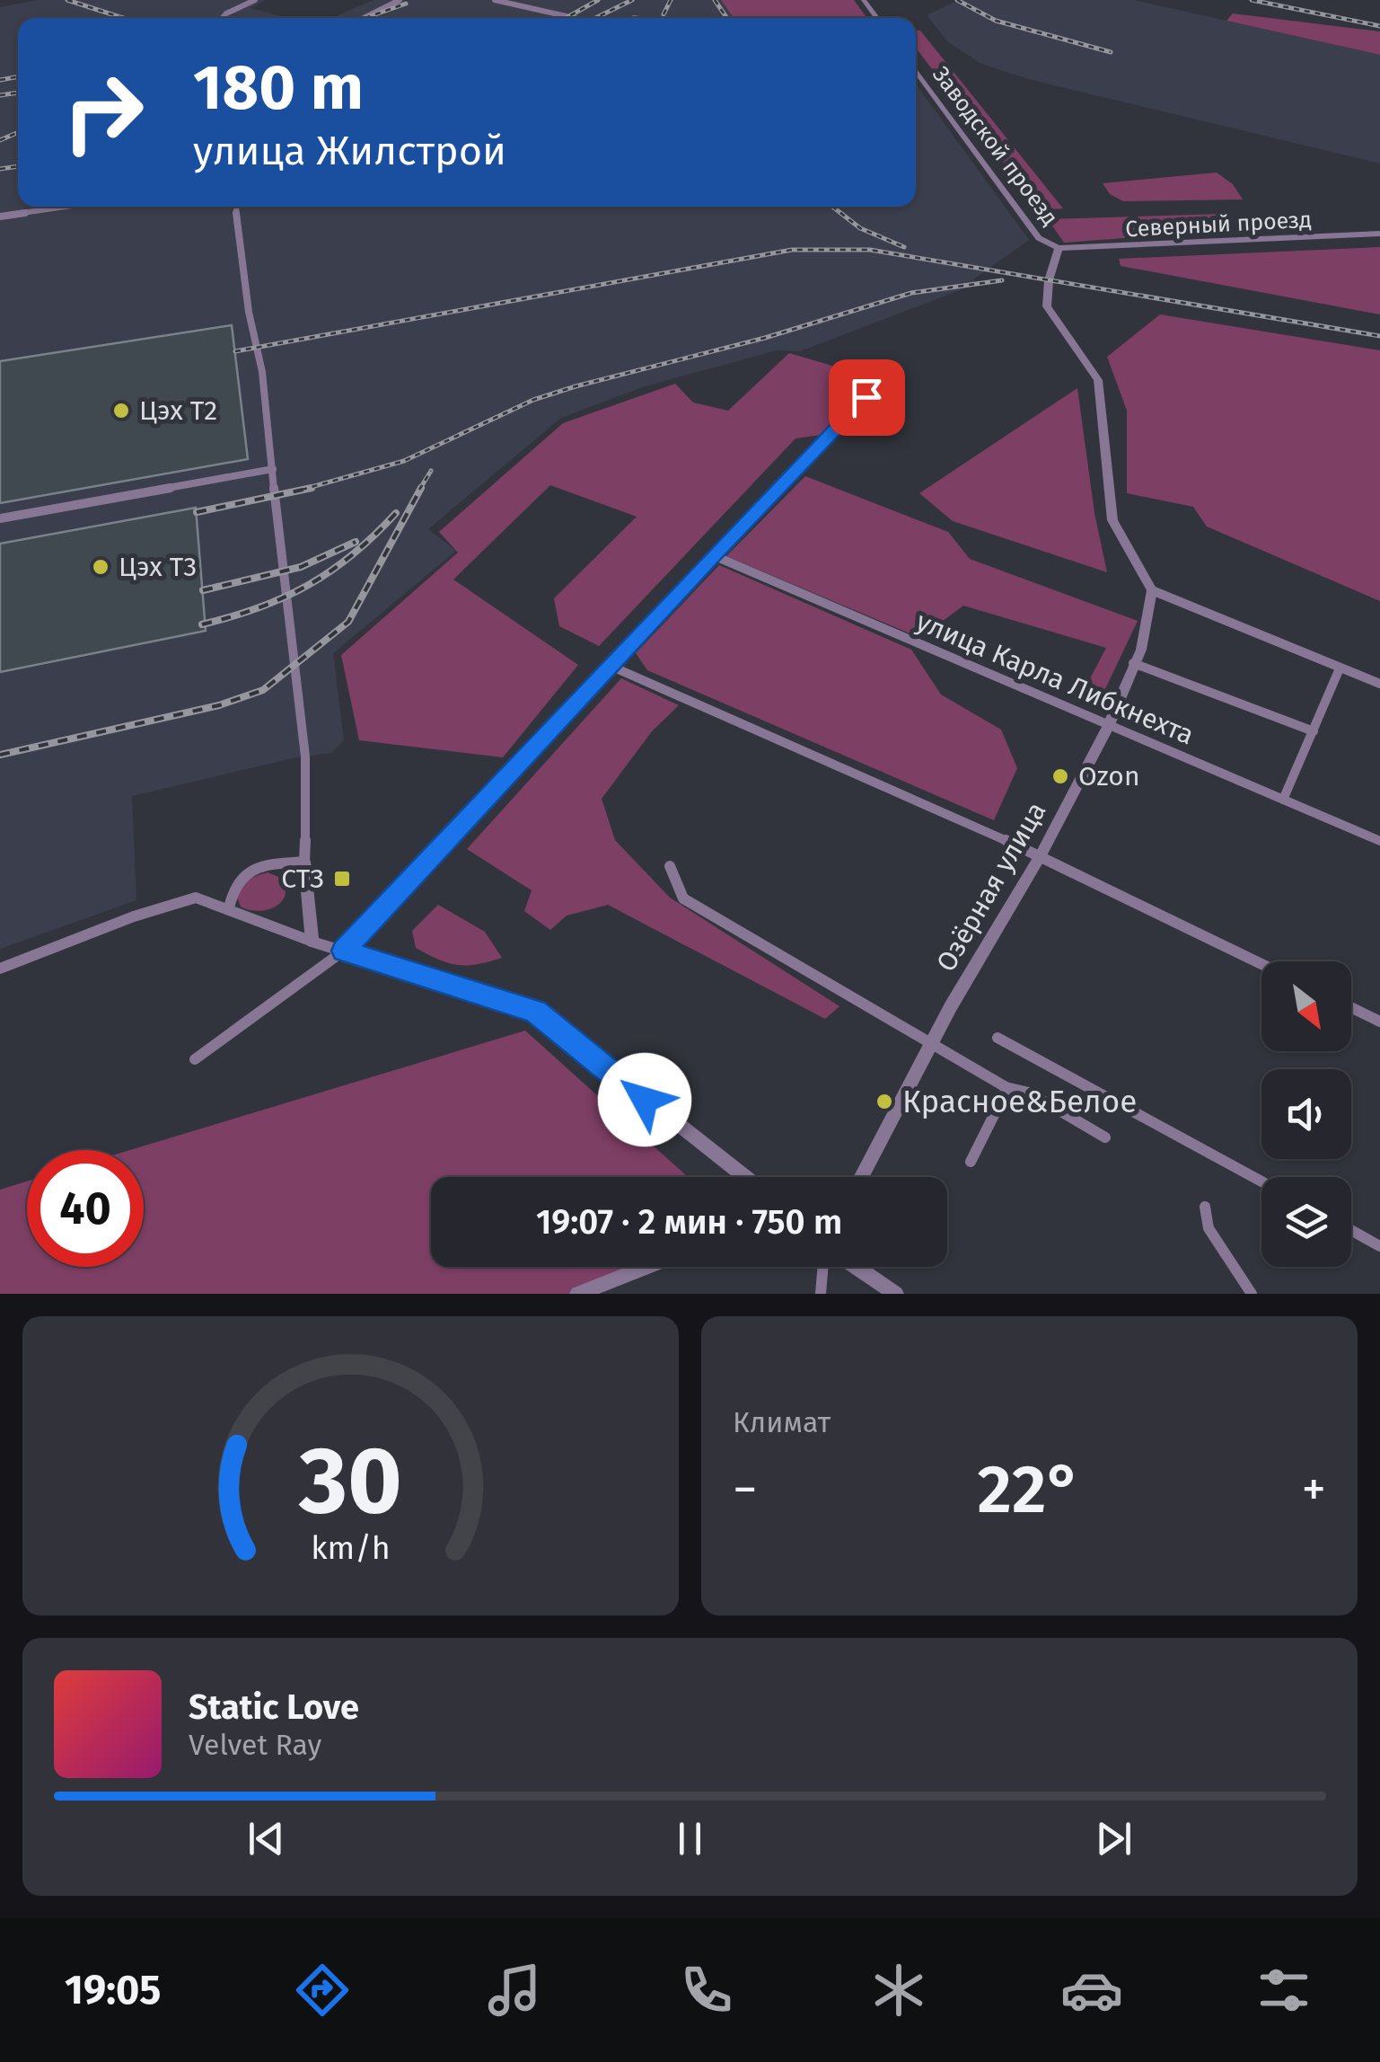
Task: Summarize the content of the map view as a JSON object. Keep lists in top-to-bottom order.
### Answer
{
  "streets": {
    "street": [
      "Заводской проезд",
      "Северный проезд",
      "улица Карла Либкнехта",
      "Озёрная улица"
    ]
  },
  "crossings": [
    ["Заводской проезд", "Северный проезд"],
    ["улица Карла Либкнехта", "Озёрная улица"]
  ],
  "places": {
    "other": [
      "Цэх Т2",
      "Цэх Т3",
      "Ozon",
      "Красное&Белое"
    ],
    "transit": ["СТЗ"]
  },
  "north": "bottom right",
  "page": {
    "turn": ["180 m", "улица Жилстрой"],
    "limit": "40",
    "trip": "19:07 · 2 мин · 750 m",
    "tile": "Климат",
    "heat": ["−", "22°", "+"],
    "song": ["Static Love", "Velvet Ray"],
    "tabs": "19:05",
    "gauge": ["30", "km/h"]
  }
}
